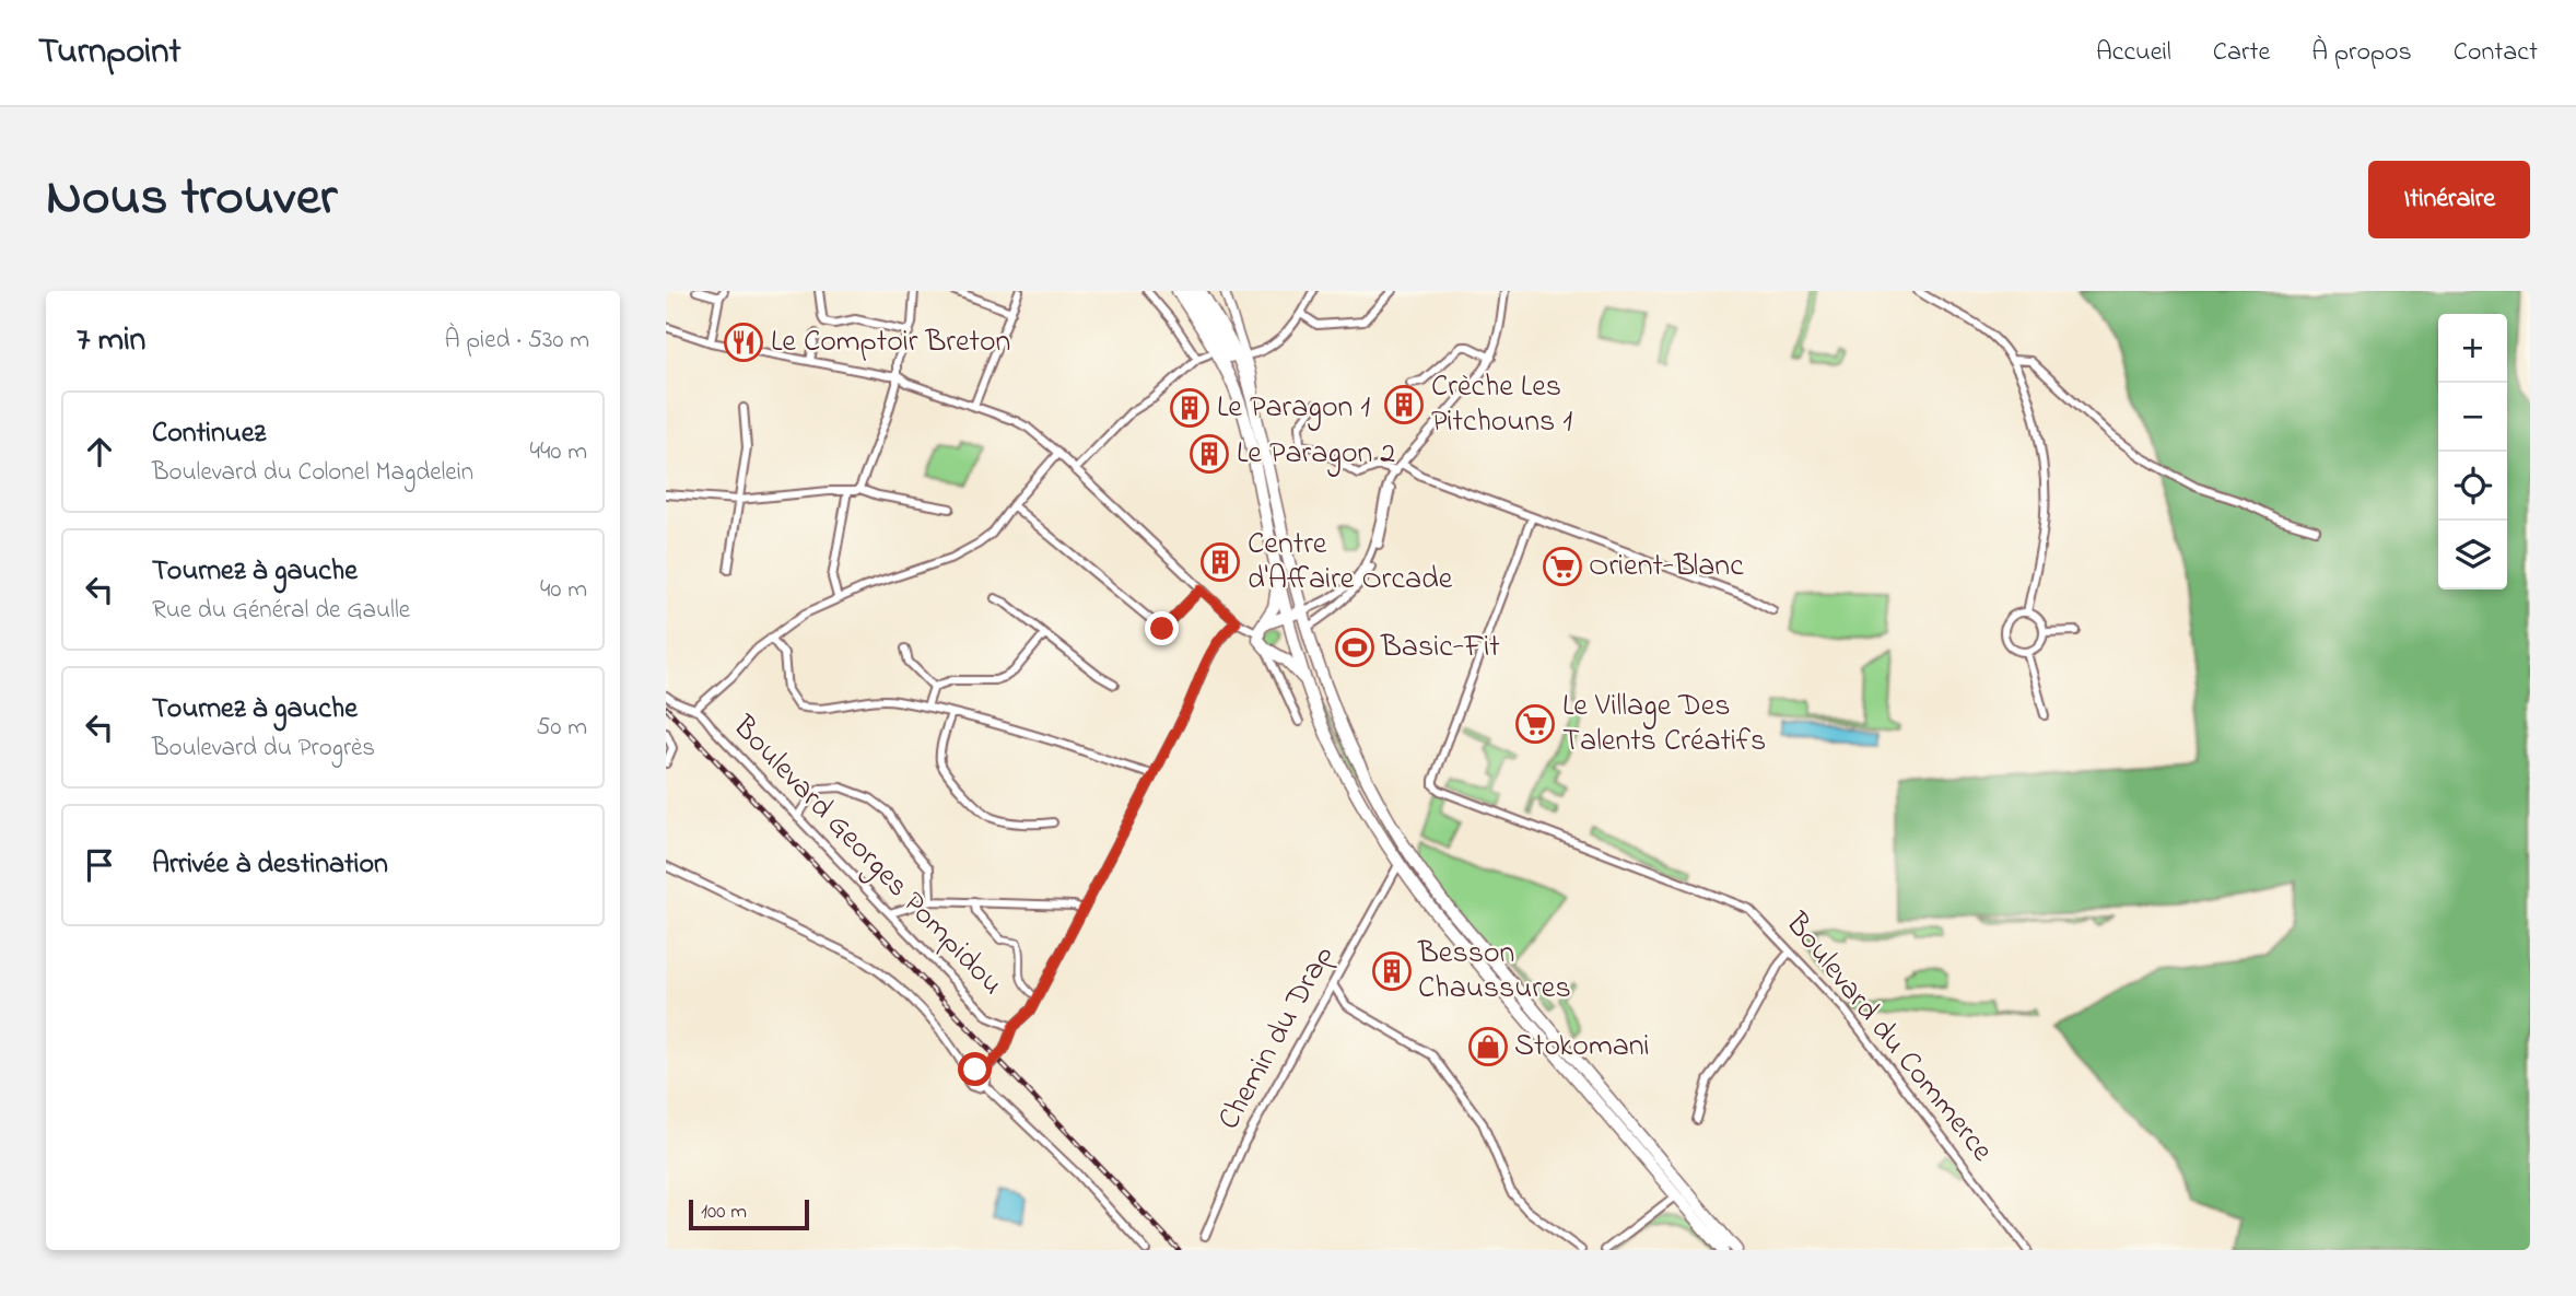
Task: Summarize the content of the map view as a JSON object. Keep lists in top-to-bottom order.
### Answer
{
  "streets": {
    "street": ["Boulevard Georges Pompidou", "Chemin du Drap", "Boulevard du Commerce"]
  },
  "places": {
    "restaurant": ["Le Comptoir Breton"],
    "building": [
      "Crèche Les Pitchouns 1",
      "Le Paragon 1",
      "Le Paragon 2",
      "Centre d'Affaire Orcade",
      "Besson Chaussures"
    ],
    "supermarket": ["Orient-Blanc", "Le Village Des Talents Créatifs"],
    "sports": ["Basic-Fit"],
    "shop": ["Stokomani"]
  },
  "scale_bar": "100 m",
  "page": {
    "header": "Turnpoint",
    "nav": [
      "Accueil",
      "Carte",
      "À propos",
      "Contact"
    ],
    "title": "Nous trouver",
    "buttons": "Itinéraire",
    "heading": ["7 min", "À pied · 530 m"],
    "map_buttons": ["+", "−"],
    "list": [
      ["Continuez", "Boulevard du Colonel Magdelein", "440 m"],
      ["Tournez à gauche", "Rue du Général de Gaulle", "40 m"],
      ["Tournez à gauche", "Boulevard du Progrès", "50 m"],
      "Arrivée à destination"
    ],
    "scale": "100 m"
  }
}
